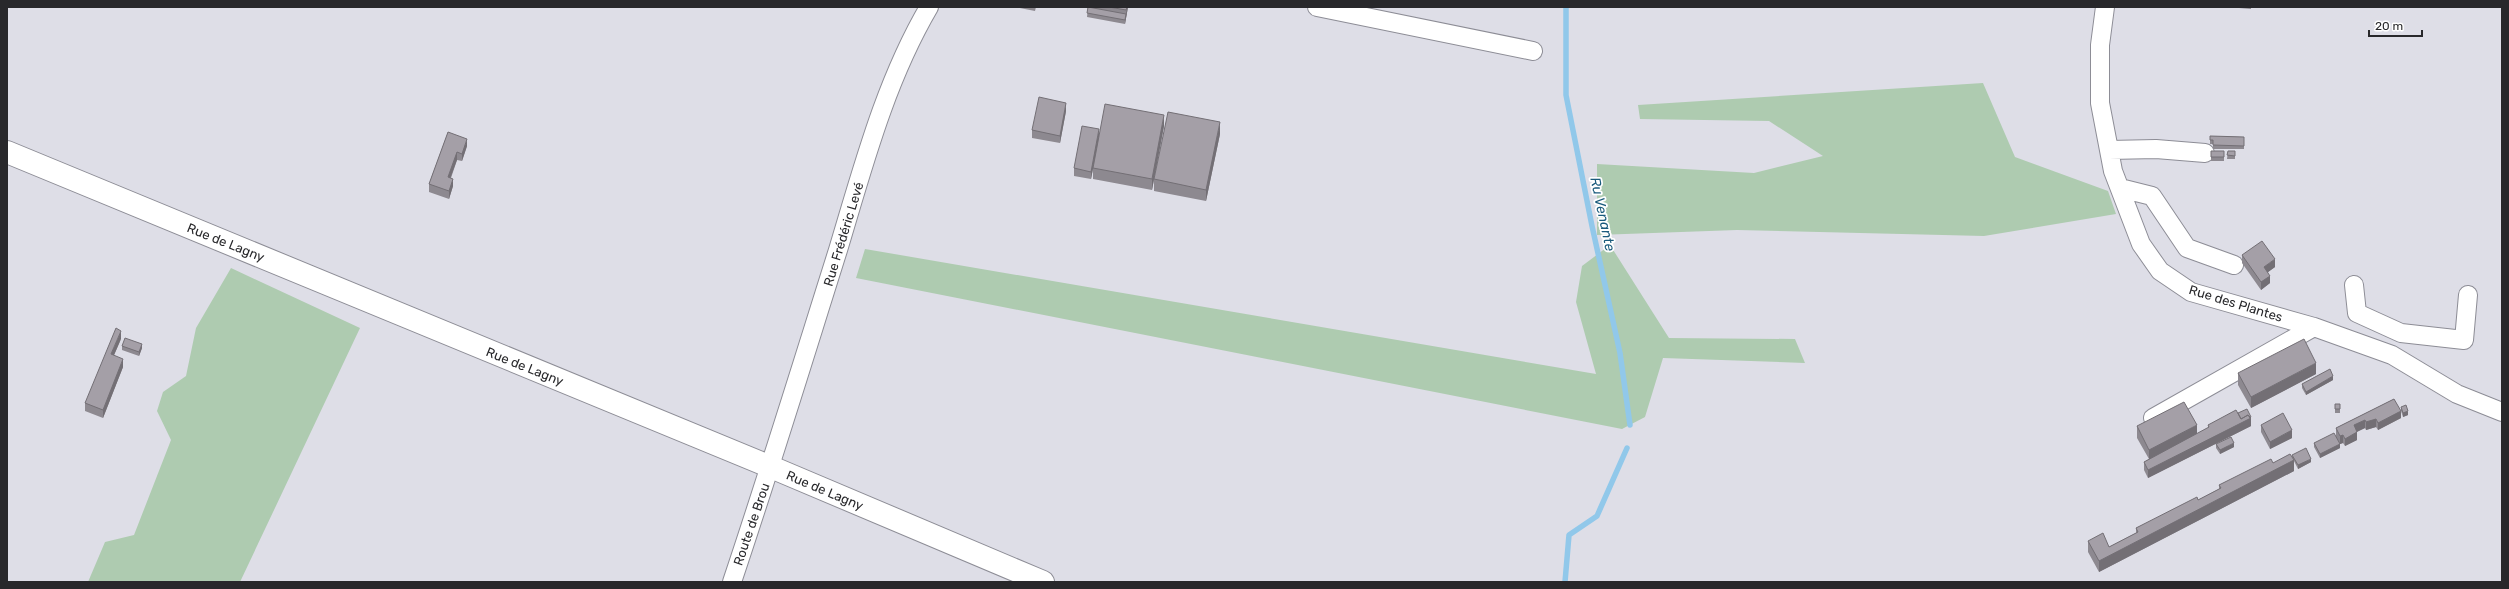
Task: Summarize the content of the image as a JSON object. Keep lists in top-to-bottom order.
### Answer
{
  "streets": {
    "main road": ["Rue de Lagny"],
    "street": ["Rue Frédéric Levé", "Rue des Plantes", "Route de Brou"]
  },
  "crossings": [
    ["Rue Frédéric Levé", "Rue de Lagny"],
    ["Rue Frédéric Levé", "Route de Brou"],
    ["Rue de Lagny", "Route de Brou"]
  ],
  "water": ["Ru Venante"],
  "scale_bar": "20 m"
}
